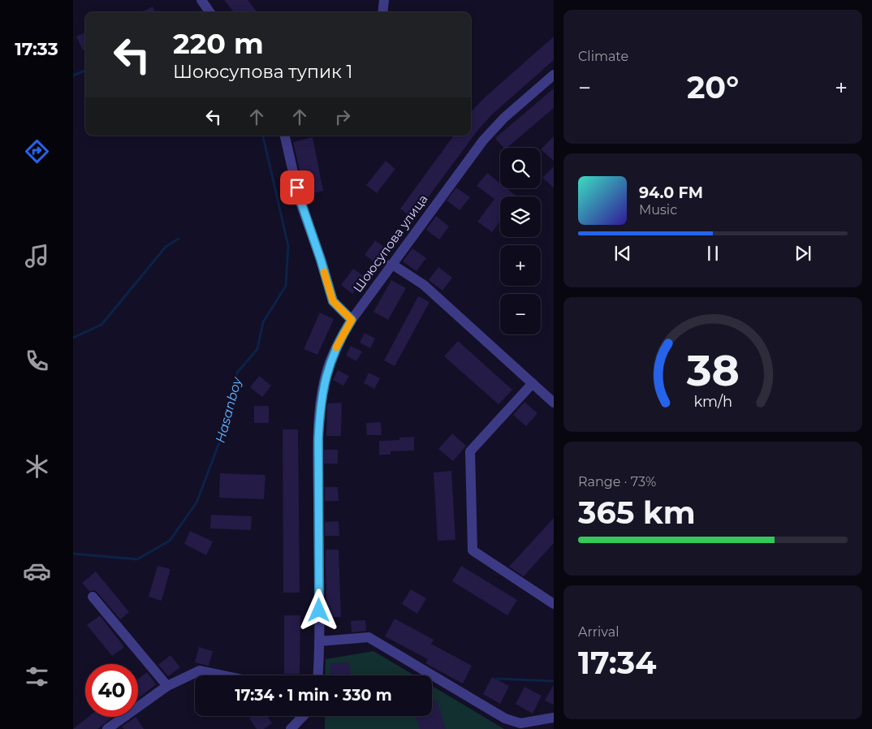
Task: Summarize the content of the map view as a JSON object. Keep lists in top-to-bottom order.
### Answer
{
  "streets": {
    "street": ["Шоюсупова улица"]
  },
  "water": ["Hasanboy"],
  "page": {
    "tabs": "17:33",
    "tile": [
      "Climate",
      ["Range · 73%", "365 km"],
      ["Arrival", "17:34"]
    ],
    "turn": ["220 m", "Шоюсупова тупик 1"],
    "heat": ["−", "20°", "+"],
    "map_buttons": ["+", "−"],
    "song": ["94.0 FM", "Music"],
    "limit": "40",
    "trip": "17:34 · 1 min · 330 m",
    "gauge": ["38", "km/h"]
  }
}
